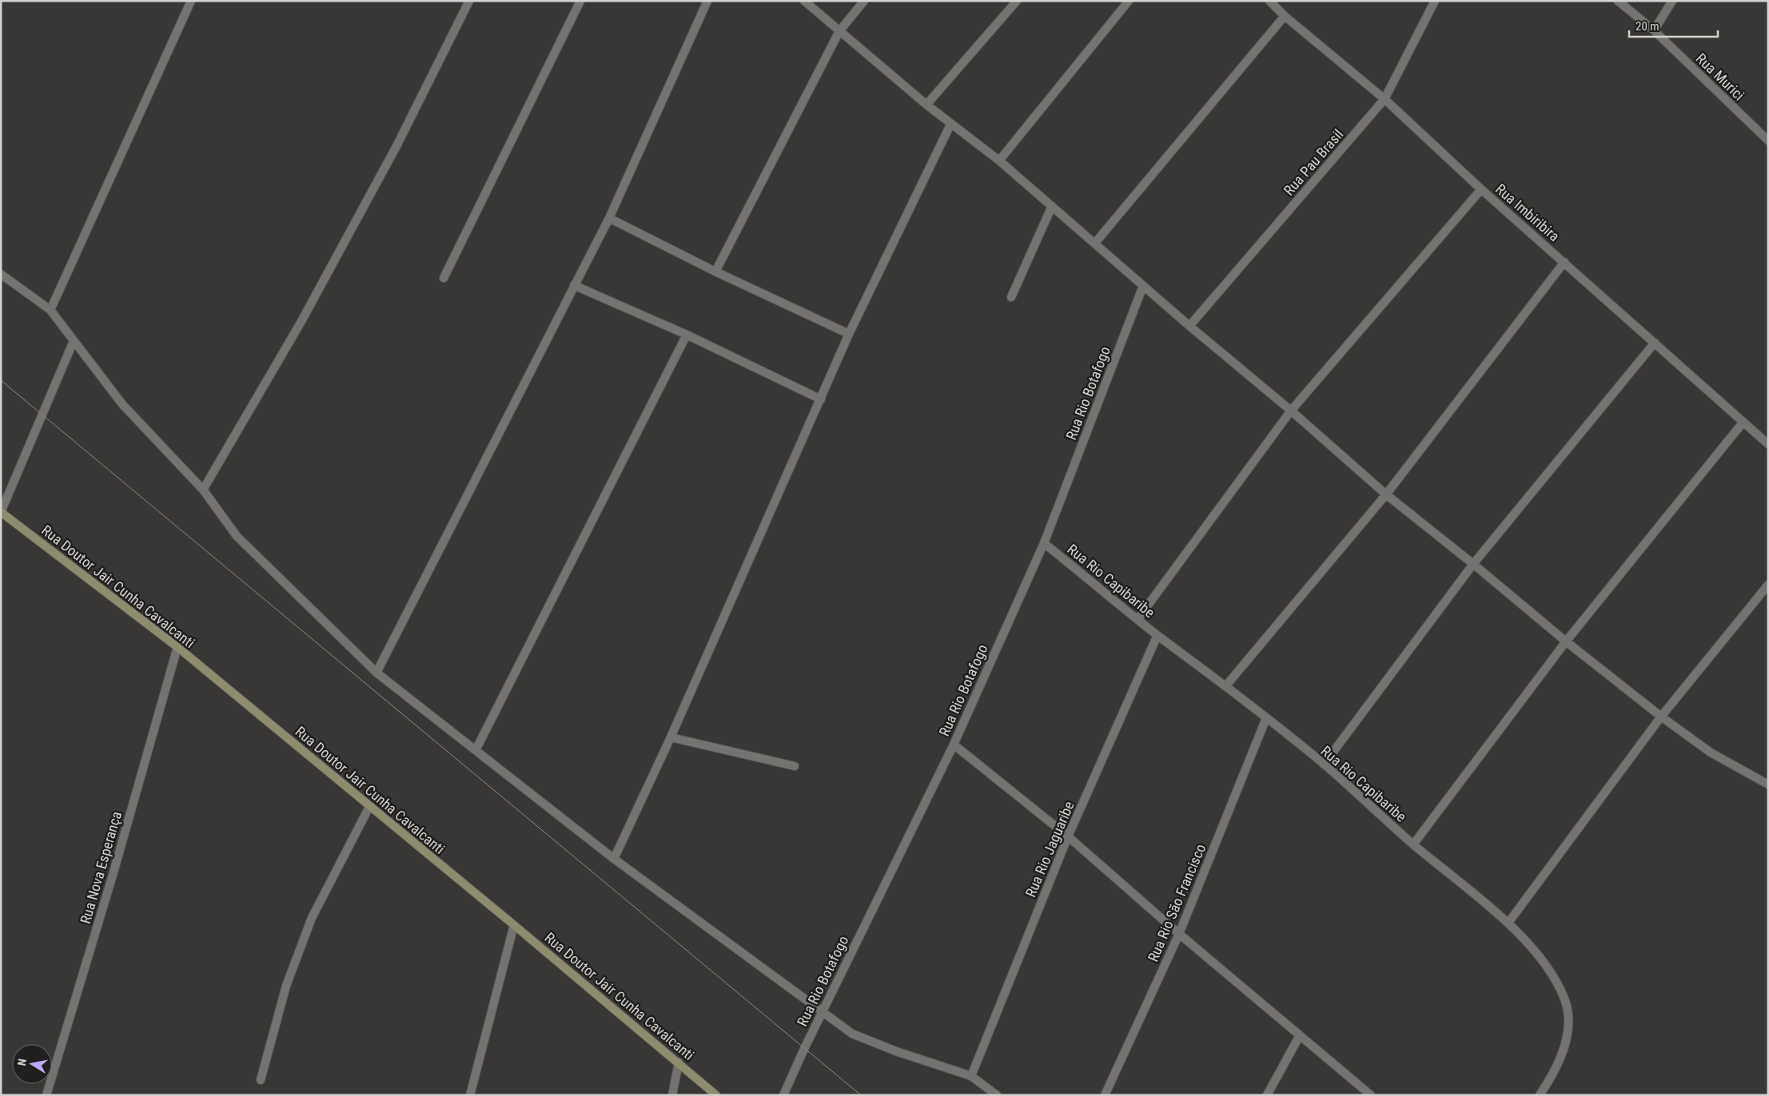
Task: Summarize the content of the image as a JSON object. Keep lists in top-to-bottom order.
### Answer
{
  "streets": {
    "street": [
      "Rua Murici",
      "Rua Pau Brasil",
      "Rua Imbiribira",
      "Rua Rio Botafogo",
      "Rua Rio Capibaribe",
      "Rua Doutor Jair Cunha Cavalcanti",
      "Rua Rio Jaguaribe",
      "Rua Nova Esperança",
      "Rua Rio São Francisco"
    ]
  },
  "crossings": [
    ["Rua Pau Brasil", "Rua Imbiribira"],
    ["Rua Rio Botafogo", "Rua Rio Capibaribe"],
    ["Rua Rio Capibaribe", "Rua Rio Jaguaribe"],
    ["Rua Rio Capibaribe", "Rua Rio São Francisco"],
    ["Rua Doutor Jair Cunha Cavalcanti", "Rua Nova Esperança"]
  ],
  "scale_bar": "20 m",
  "north": "left"
}
